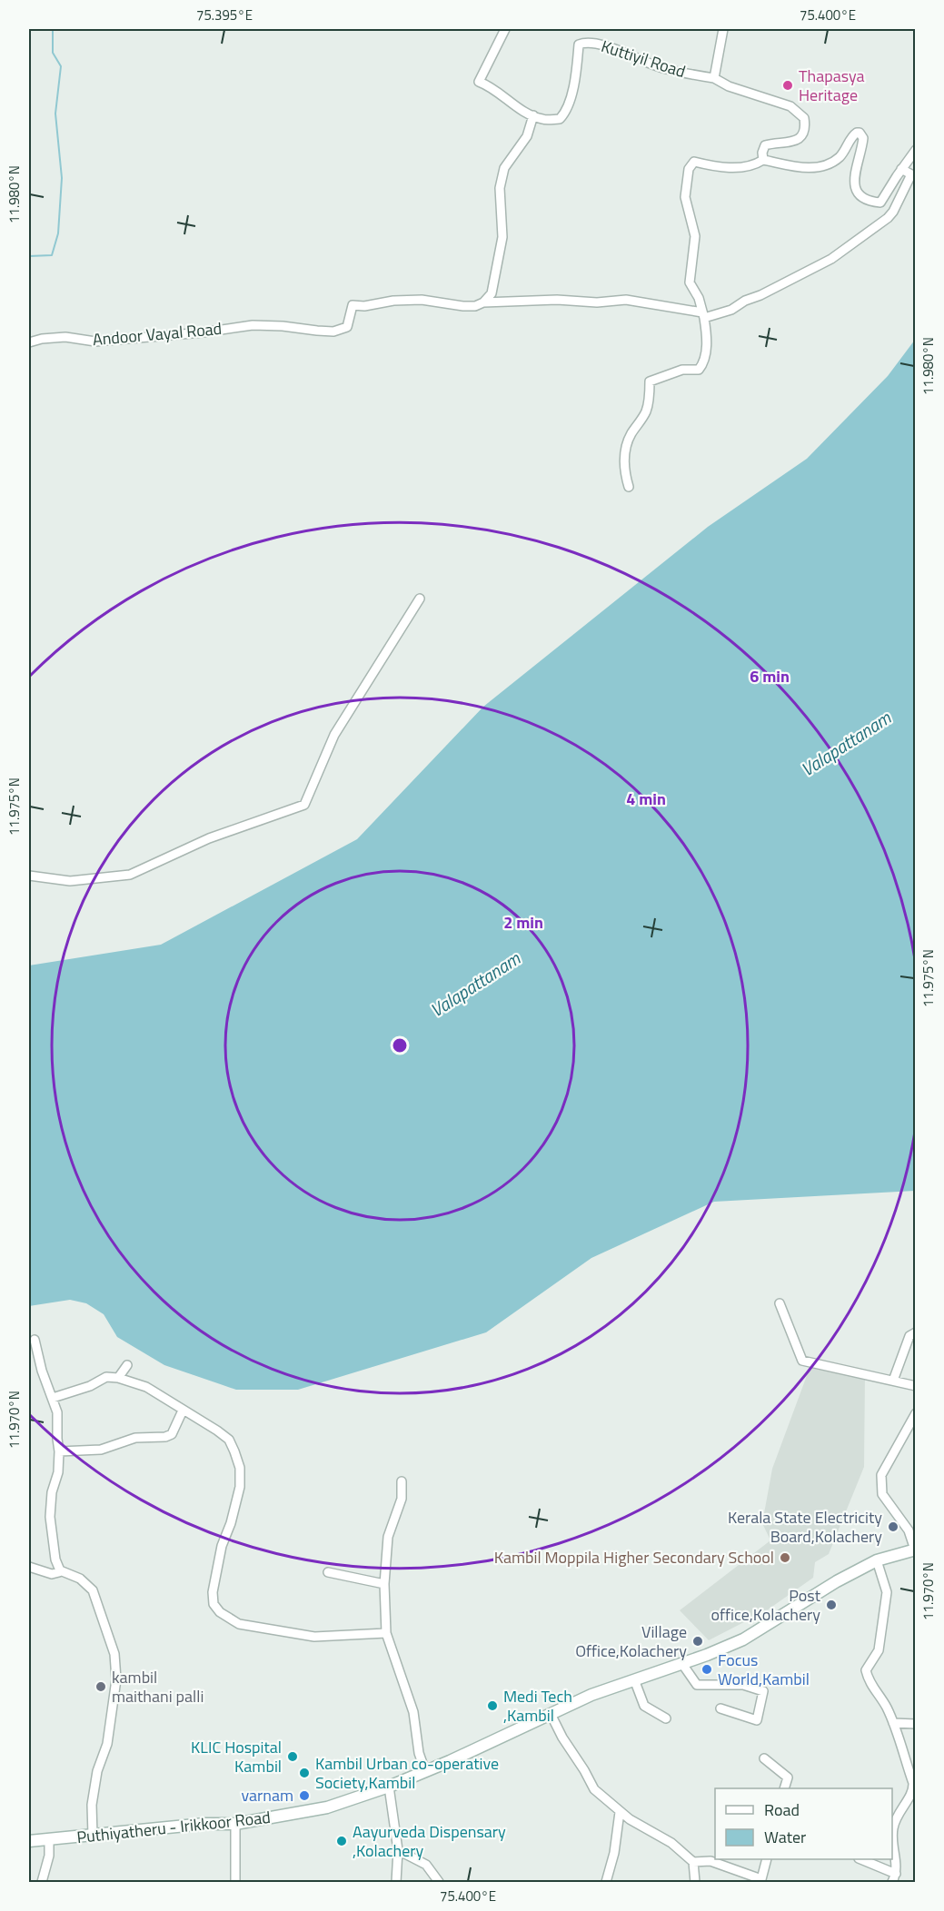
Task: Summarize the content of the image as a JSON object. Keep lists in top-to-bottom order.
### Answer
{
  "streets": {
    "main road": ["Puthiyatheru - Irikkoor Road"],
    "street": ["Kuttiyil Road", "Andoor Vayal Road"]
  },
  "water": ["Valapattanam"],
  "places": [
    "Thapasya Heritage",
    "Kerala State Electricity Board,Kolachery",
    "Kambil Moppila Higher Secondary School",
    "Post office,Kolachery",
    "Village Office,Kolachery",
    "Focus World,Kambil",
    "kambil maithani palli",
    "Medi Tech ,Kambil",
    "KLIC Hospital Kambil",
    "Kambil Urban co-operative Society,Kambil",
    "varnam",
    "Aayurveda Dispensary ,Kolachery"
  ],
  "legend": ["Road", "Water"],
  "coordinates": [
    "75.395°E",
    "75.400°E",
    "11.980°N",
    "11.975°N",
    "11.970°N"
  ],
  "rings": ["6 min", "4 min", "2 min"]
}
